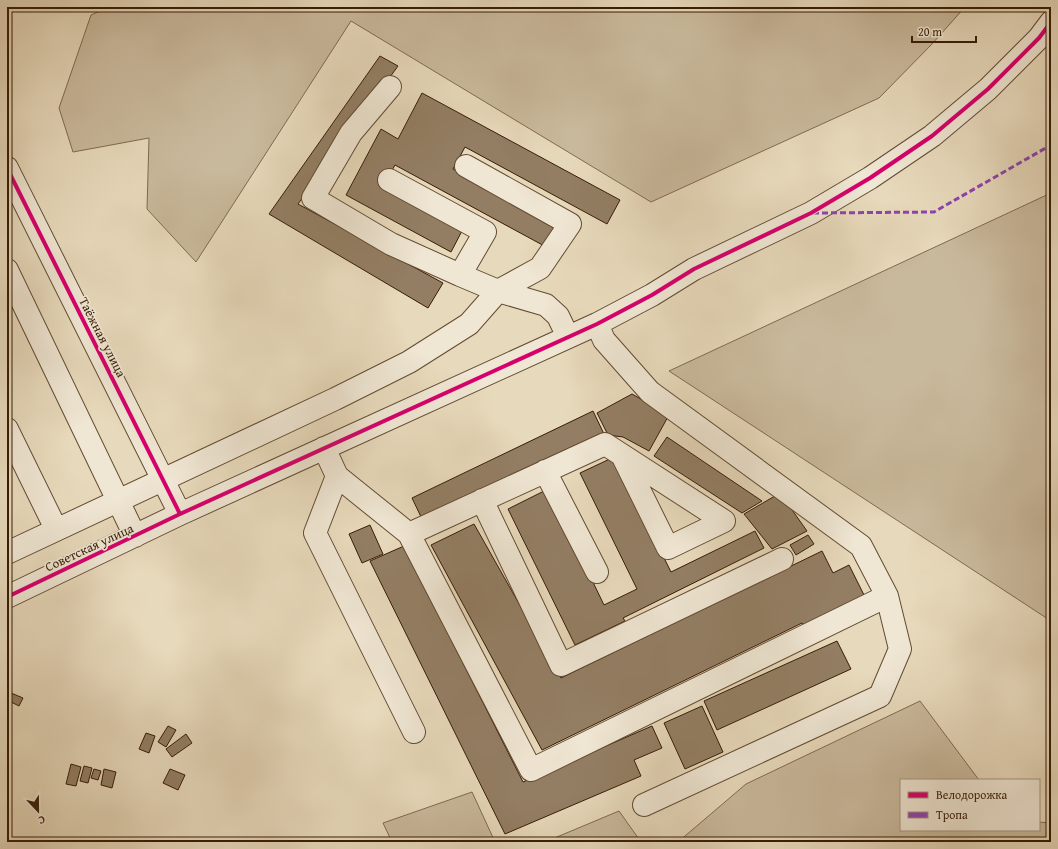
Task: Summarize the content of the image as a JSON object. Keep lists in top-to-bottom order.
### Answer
{
  "streets": {
    "street": ["Таёжная улица", "Советская улица"]
  },
  "crossings": [
    ["Таёжная улица", "Советская улица"]
  ],
  "legend": ["Велодорожка", "Тропа"],
  "scale_bar": "20 m",
  "north": "bottom"
}
